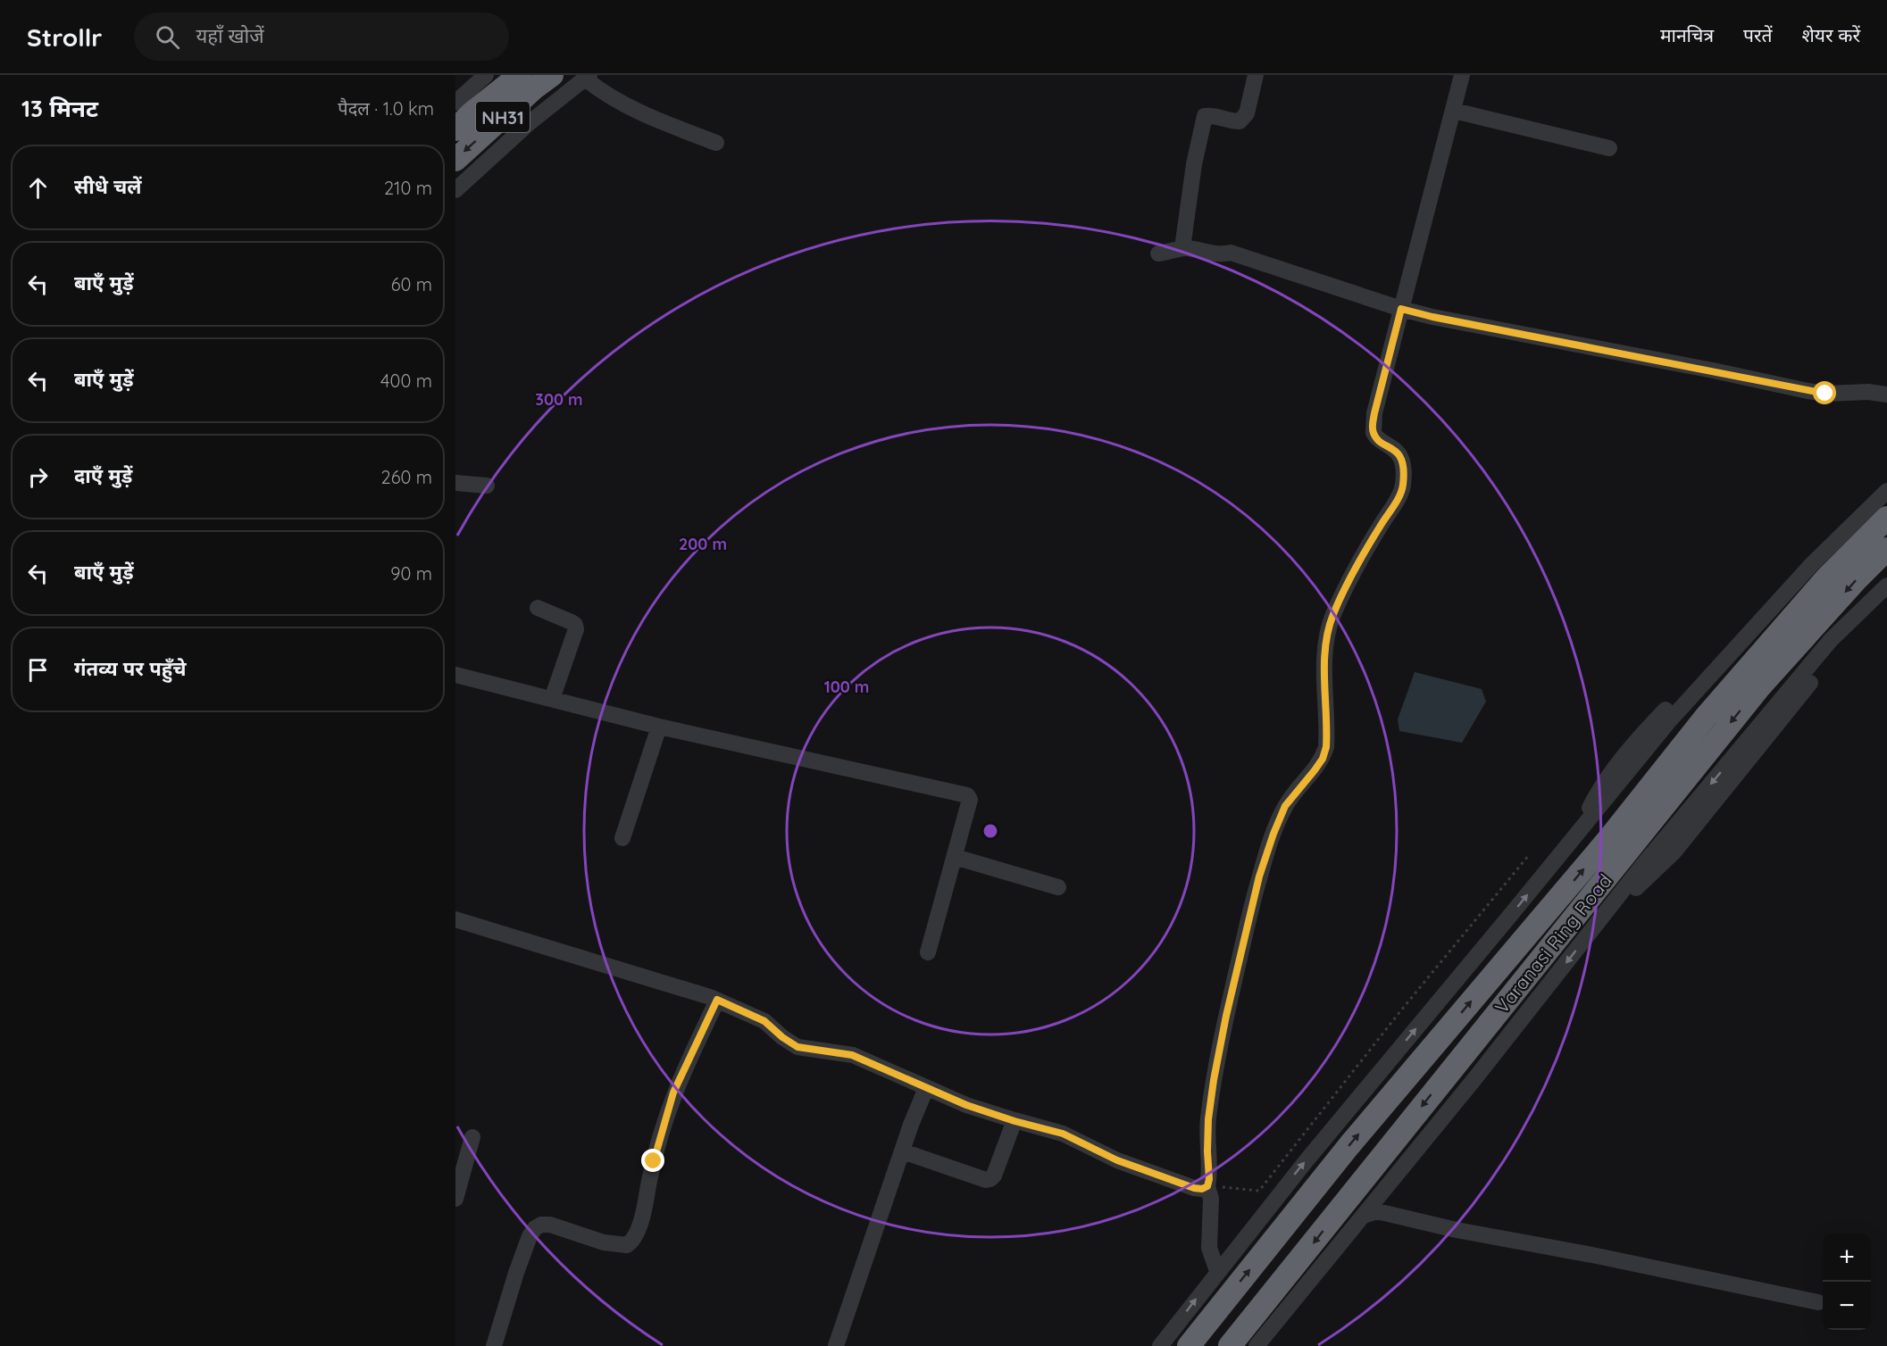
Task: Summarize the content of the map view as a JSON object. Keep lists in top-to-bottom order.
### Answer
{
  "streets": {
    "highway": ["NH31", "Varanasi Ring Road"]
  },
  "page": {
    "header": "Strollr",
    "search": "यहाँ खोजें",
    "nav": ["मानचित्र", "परतें", "शेयर करें"],
    "heading": ["13 मिनट", "पैदल · 1.0 km"],
    "list": [
      ["सीधे चलें", "210 m"],
      ["बाएँ मुड़ें", "60 m"],
      ["बाएँ मुड़ें", "400 m"],
      ["दाएँ मुड़ें", "260 m"],
      ["बाएँ मुड़ें", "90 m"],
      "गंतव्य पर पहुँचे"
    ],
    "map_buttons": ["+", "−"]
  },
  "rings": ["300 m", "200 m", "100 m"]
}
